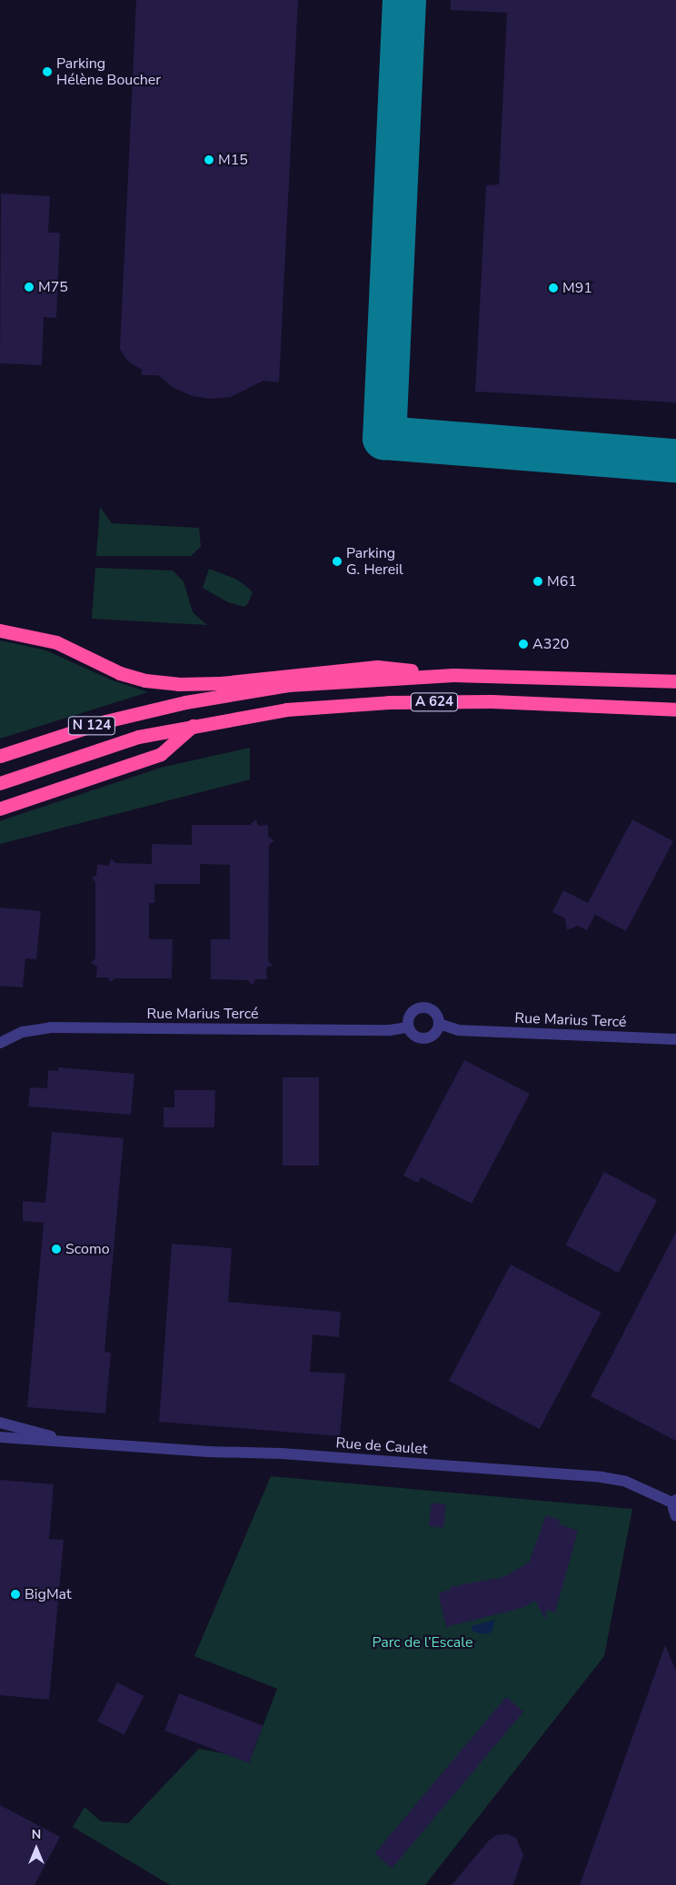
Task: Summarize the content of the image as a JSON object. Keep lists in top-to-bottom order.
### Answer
{
  "streets": {
    "highway": ["A 624", "N 124"],
    "street": ["Rue Marius Tercé", "Rue de Caulet"]
  },
  "crossings": [
    ["A 624", "N 124"]
  ],
  "parks": ["Parc de l’Escale"],
  "places": [
    "Parking Hélène Boucher",
    "M15",
    "M75",
    "M91",
    "Parking G. Hereil",
    "M61",
    "A320",
    "Scomo",
    "BigMat"
  ],
  "north": "top"
}
